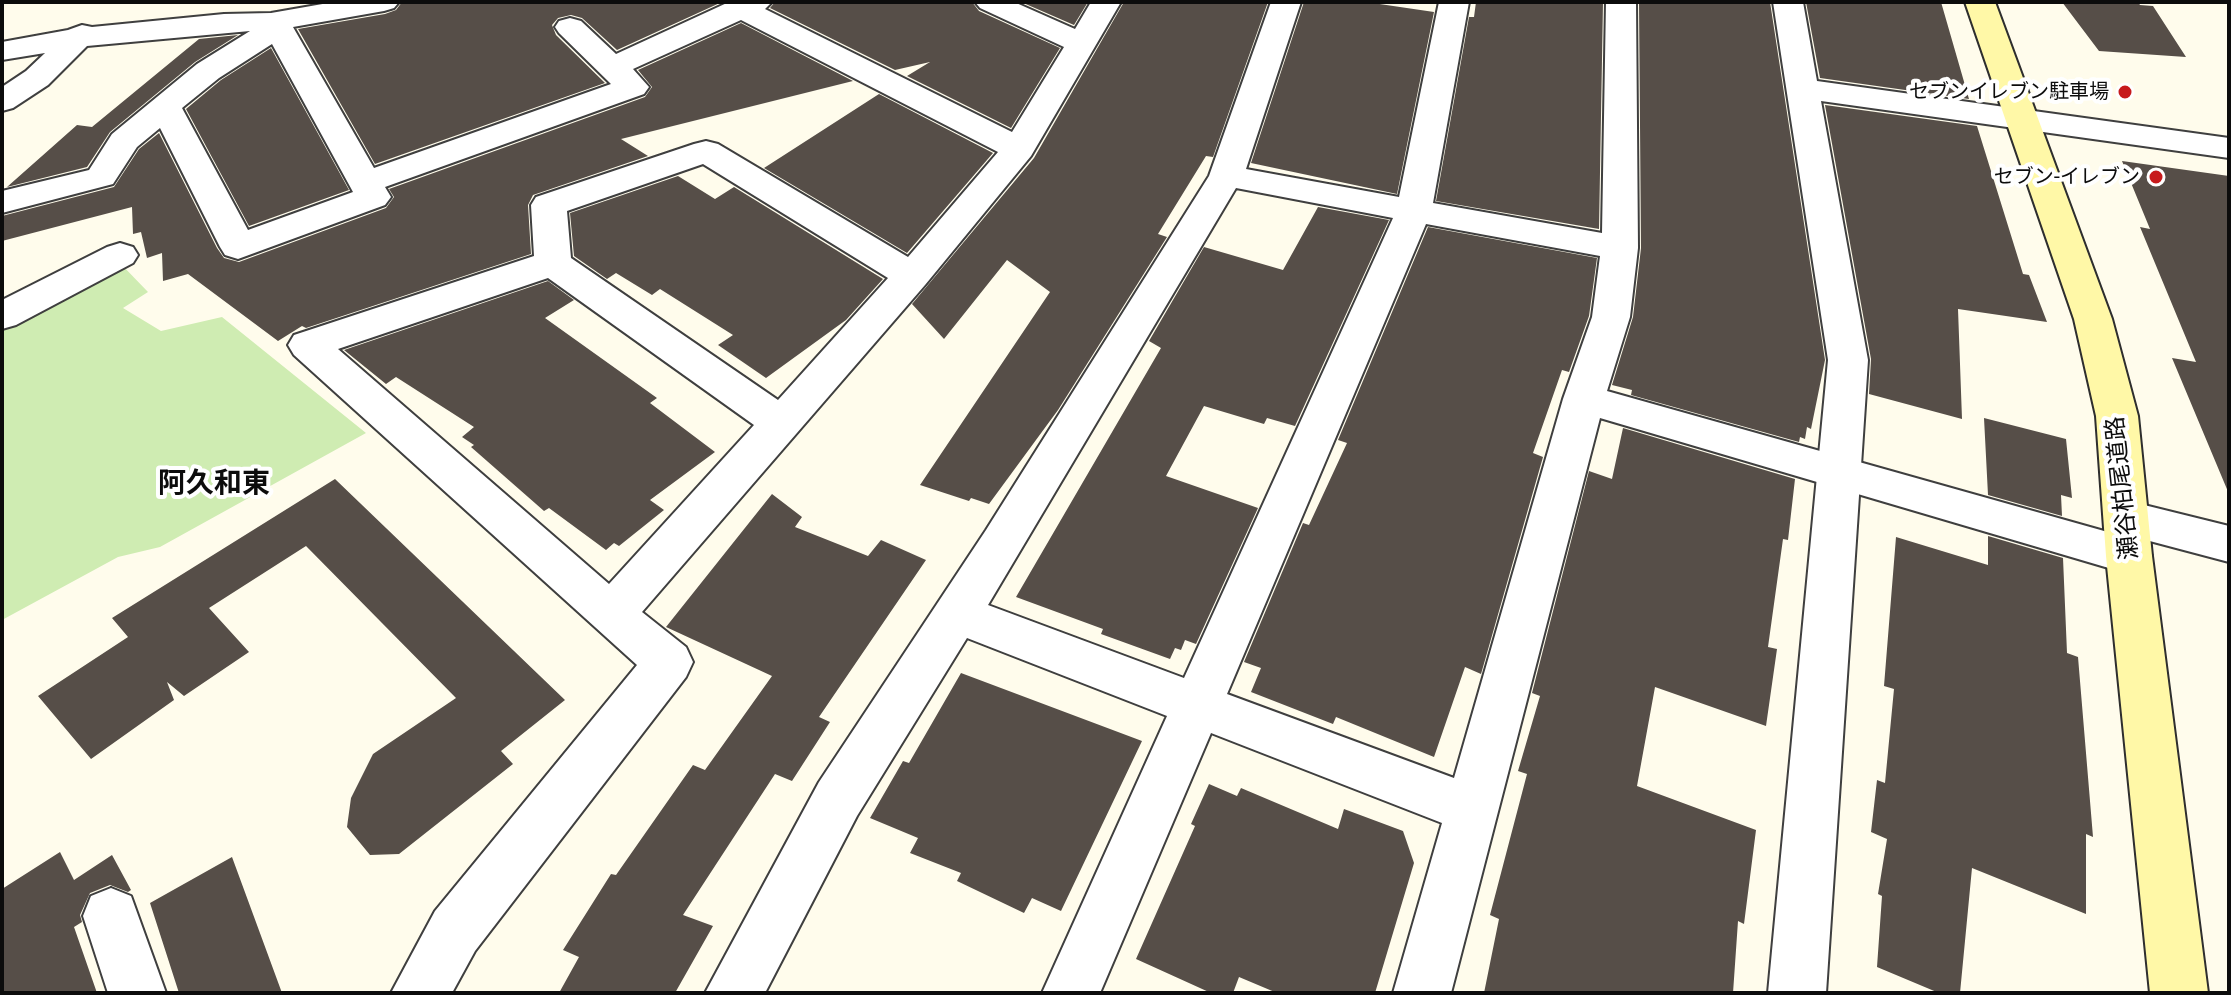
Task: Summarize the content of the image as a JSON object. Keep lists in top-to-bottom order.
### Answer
{
  "streets": {
    "main road": ["瀬谷柏尾道路"]
  },
  "districts": ["阿久和東"],
  "places": ["セブンイレブン駐車場", "セブン-イレブン"]
}
